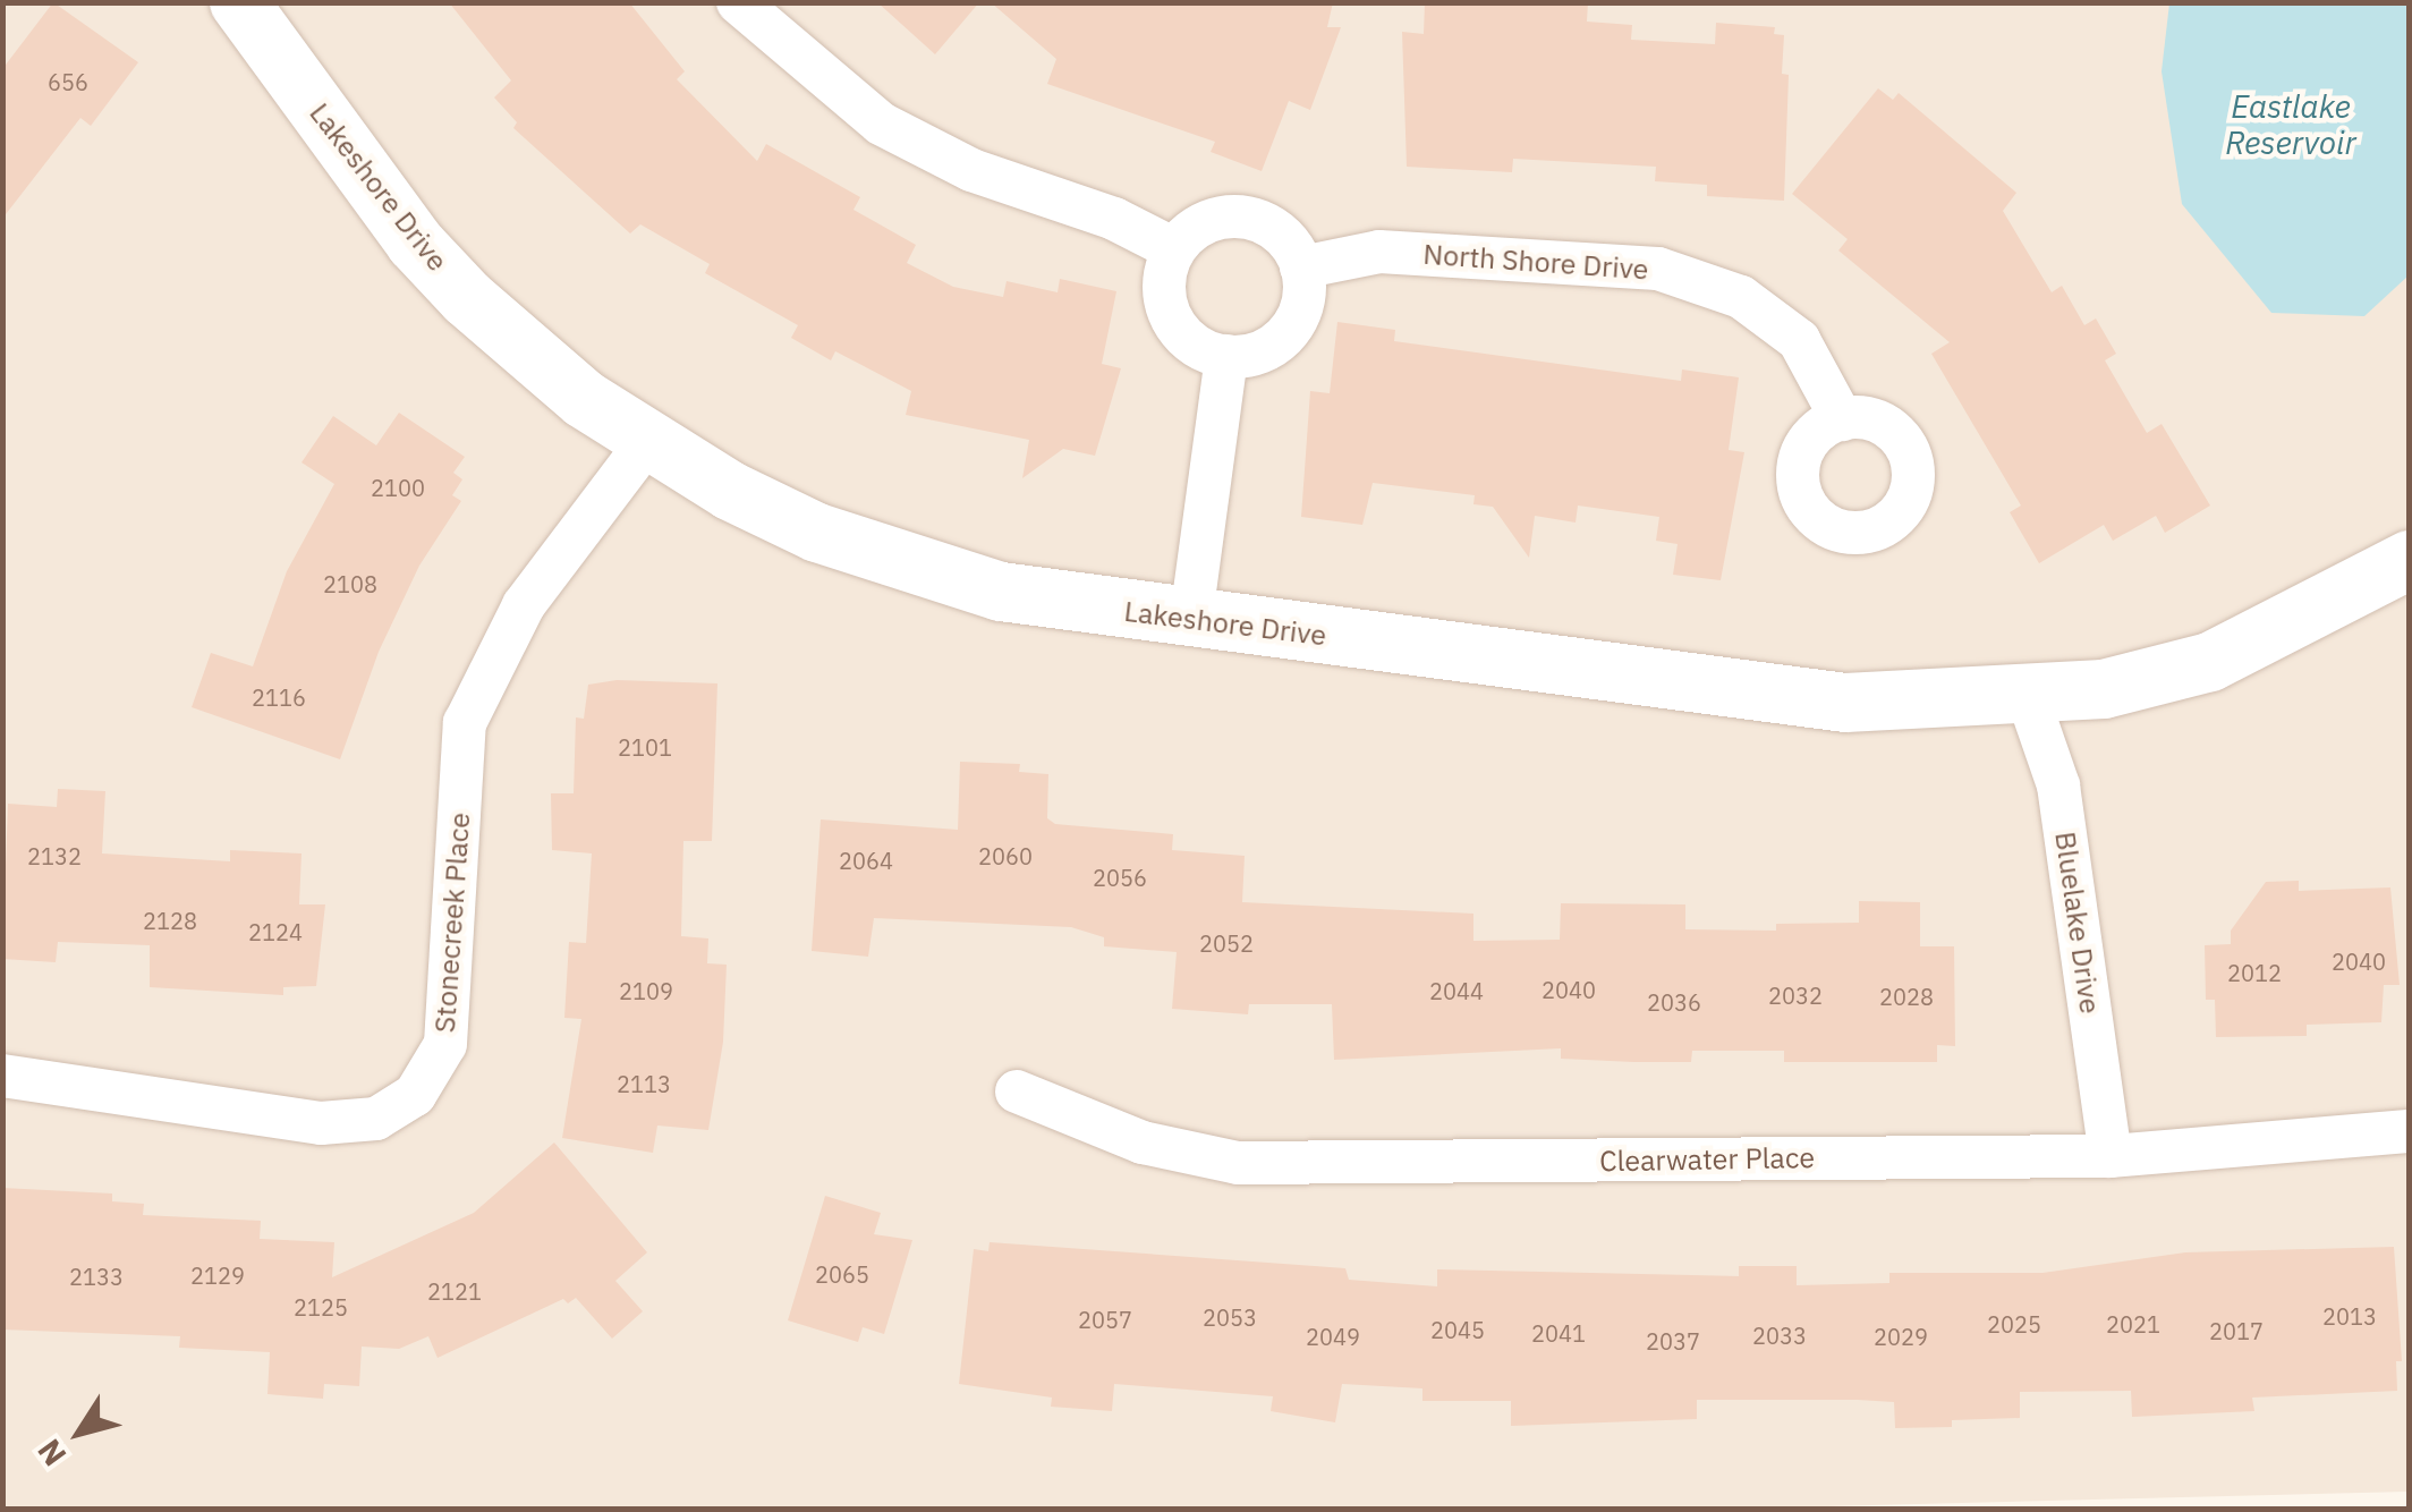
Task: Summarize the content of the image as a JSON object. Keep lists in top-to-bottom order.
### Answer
{
  "streets": {
    "street": [
      "Lakeshore Drive",
      "North Shore Drive",
      "Stonecreek Place",
      "Bluelake Drive",
      "Clearwater Place"
    ]
  },
  "crossings": [
    ["Lakeshore Drive", "Stonecreek Place"],
    ["Lakeshore Drive", "Bluelake Drive"],
    ["Bluelake Drive", "Clearwater Place"]
  ],
  "water": ["Eastlake Reservoir"],
  "house_numbers": [
    "656",
    "2100",
    "2108",
    "2116",
    "2101",
    "2132",
    "2060",
    "2064",
    "2056",
    "2128",
    "2124",
    "2052",
    "2040",
    "2012",
    "2040",
    "2109",
    "2044",
    "2032",
    "2028",
    "2036",
    "2113",
    "2065",
    "2129",
    "2133",
    "2121",
    "2125",
    "2013",
    "2053",
    "2057",
    "2025",
    "2021",
    "2045",
    "2017",
    "2041",
    "2033",
    "2049",
    "2029",
    "2037"
  ],
  "north": "bottom left"
}
